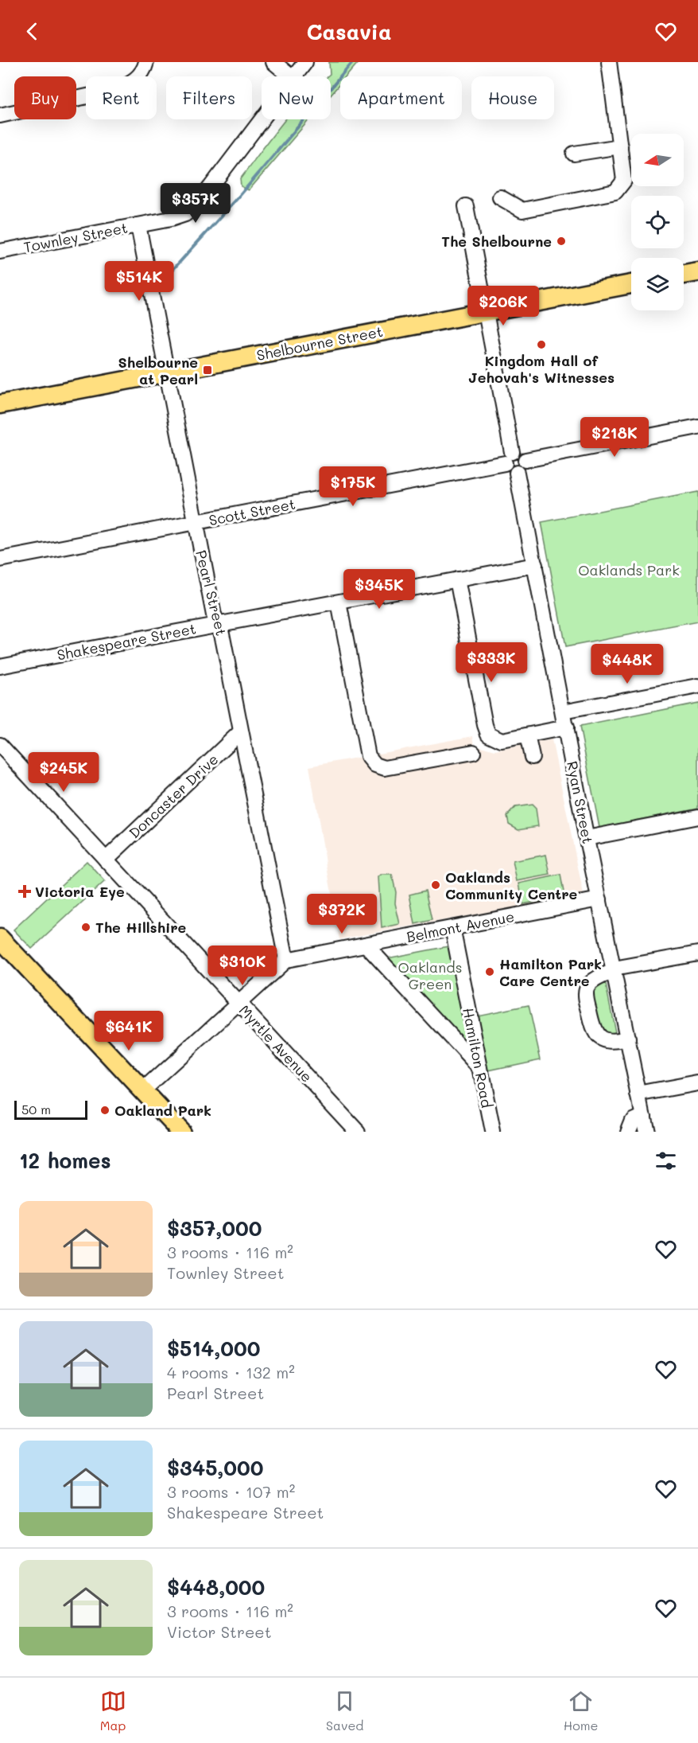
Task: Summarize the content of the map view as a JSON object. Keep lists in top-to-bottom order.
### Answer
{
  "streets": {
    "main road": ["Shelbourne Street"],
    "street": [
      "Townley Street",
      "Scott Street",
      "Pearl Street",
      "Shakespeare Street",
      "Doncaster Drive",
      "Ryan Street",
      "Belmont Avenue",
      "Myrtle Avenue",
      "Hamilton Road"
    ]
  },
  "crossings": [
    ["Townley Street", "Pearl Street"],
    ["Shelbourne Street", "Pearl Street"],
    ["Scott Street", "Pearl Street"],
    ["Scott Street", "Ryan Street"],
    ["Pearl Street", "Shakespeare Street"],
    ["Pearl Street", "Doncaster Drive"],
    ["Pearl Street", "Belmont Avenue"],
    ["Shakespeare Street", "Ryan Street"],
    ["Doncaster Drive", "Myrtle Avenue"],
    ["Ryan Street", "Belmont Avenue"],
    ["Belmont Avenue", "Hamilton Road"]
  ],
  "parks": ["Oaklands Park", "Oaklands Green"],
  "places": {
    "other": [
      "The Shelbourne",
      "Kingdom Hall of Jehovah's Witnesses",
      "Oaklands Community Centre",
      "The Hillshire",
      "Hamilton Park Care Centre",
      "Oakland Park"
    ],
    "transit": ["Shelbourne at Pearl"],
    "health": ["Victoria Eye"]
  },
  "scale_bar": "50 m",
  "north": "left",
  "page": {
    "header": "Casavia",
    "chip": [
      "Buy",
      "Rent",
      "Filters",
      "New",
      "Apartment",
      "House"
    ],
    "price": [
      "$357K",
      "$514K",
      "$206K",
      "$218K",
      "$175K",
      "$345K",
      "$333K",
      "$448K",
      "$245K",
      "$372K",
      "$310K",
      "$641K"
    ],
    "scale": "50 m",
    "heading": "12 homes",
    "list": [
      {
        "name": "$357,000",
        "note": "3 rooms · 116 m² · Townley Street"
      },
      {
        "name": "$514,000",
        "note": "4 rooms · 132 m² · Pearl Street"
      },
      {
        "name": "$345,000",
        "note": "3 rooms · 107 m² · Shakespeare Street"
      },
      {
        "name": "$448,000",
        "note": "3 rooms · 116 m² · Victor Street"
      }
    ],
    "tabs": ["Map", "Saved", "Home"]
  }
}
